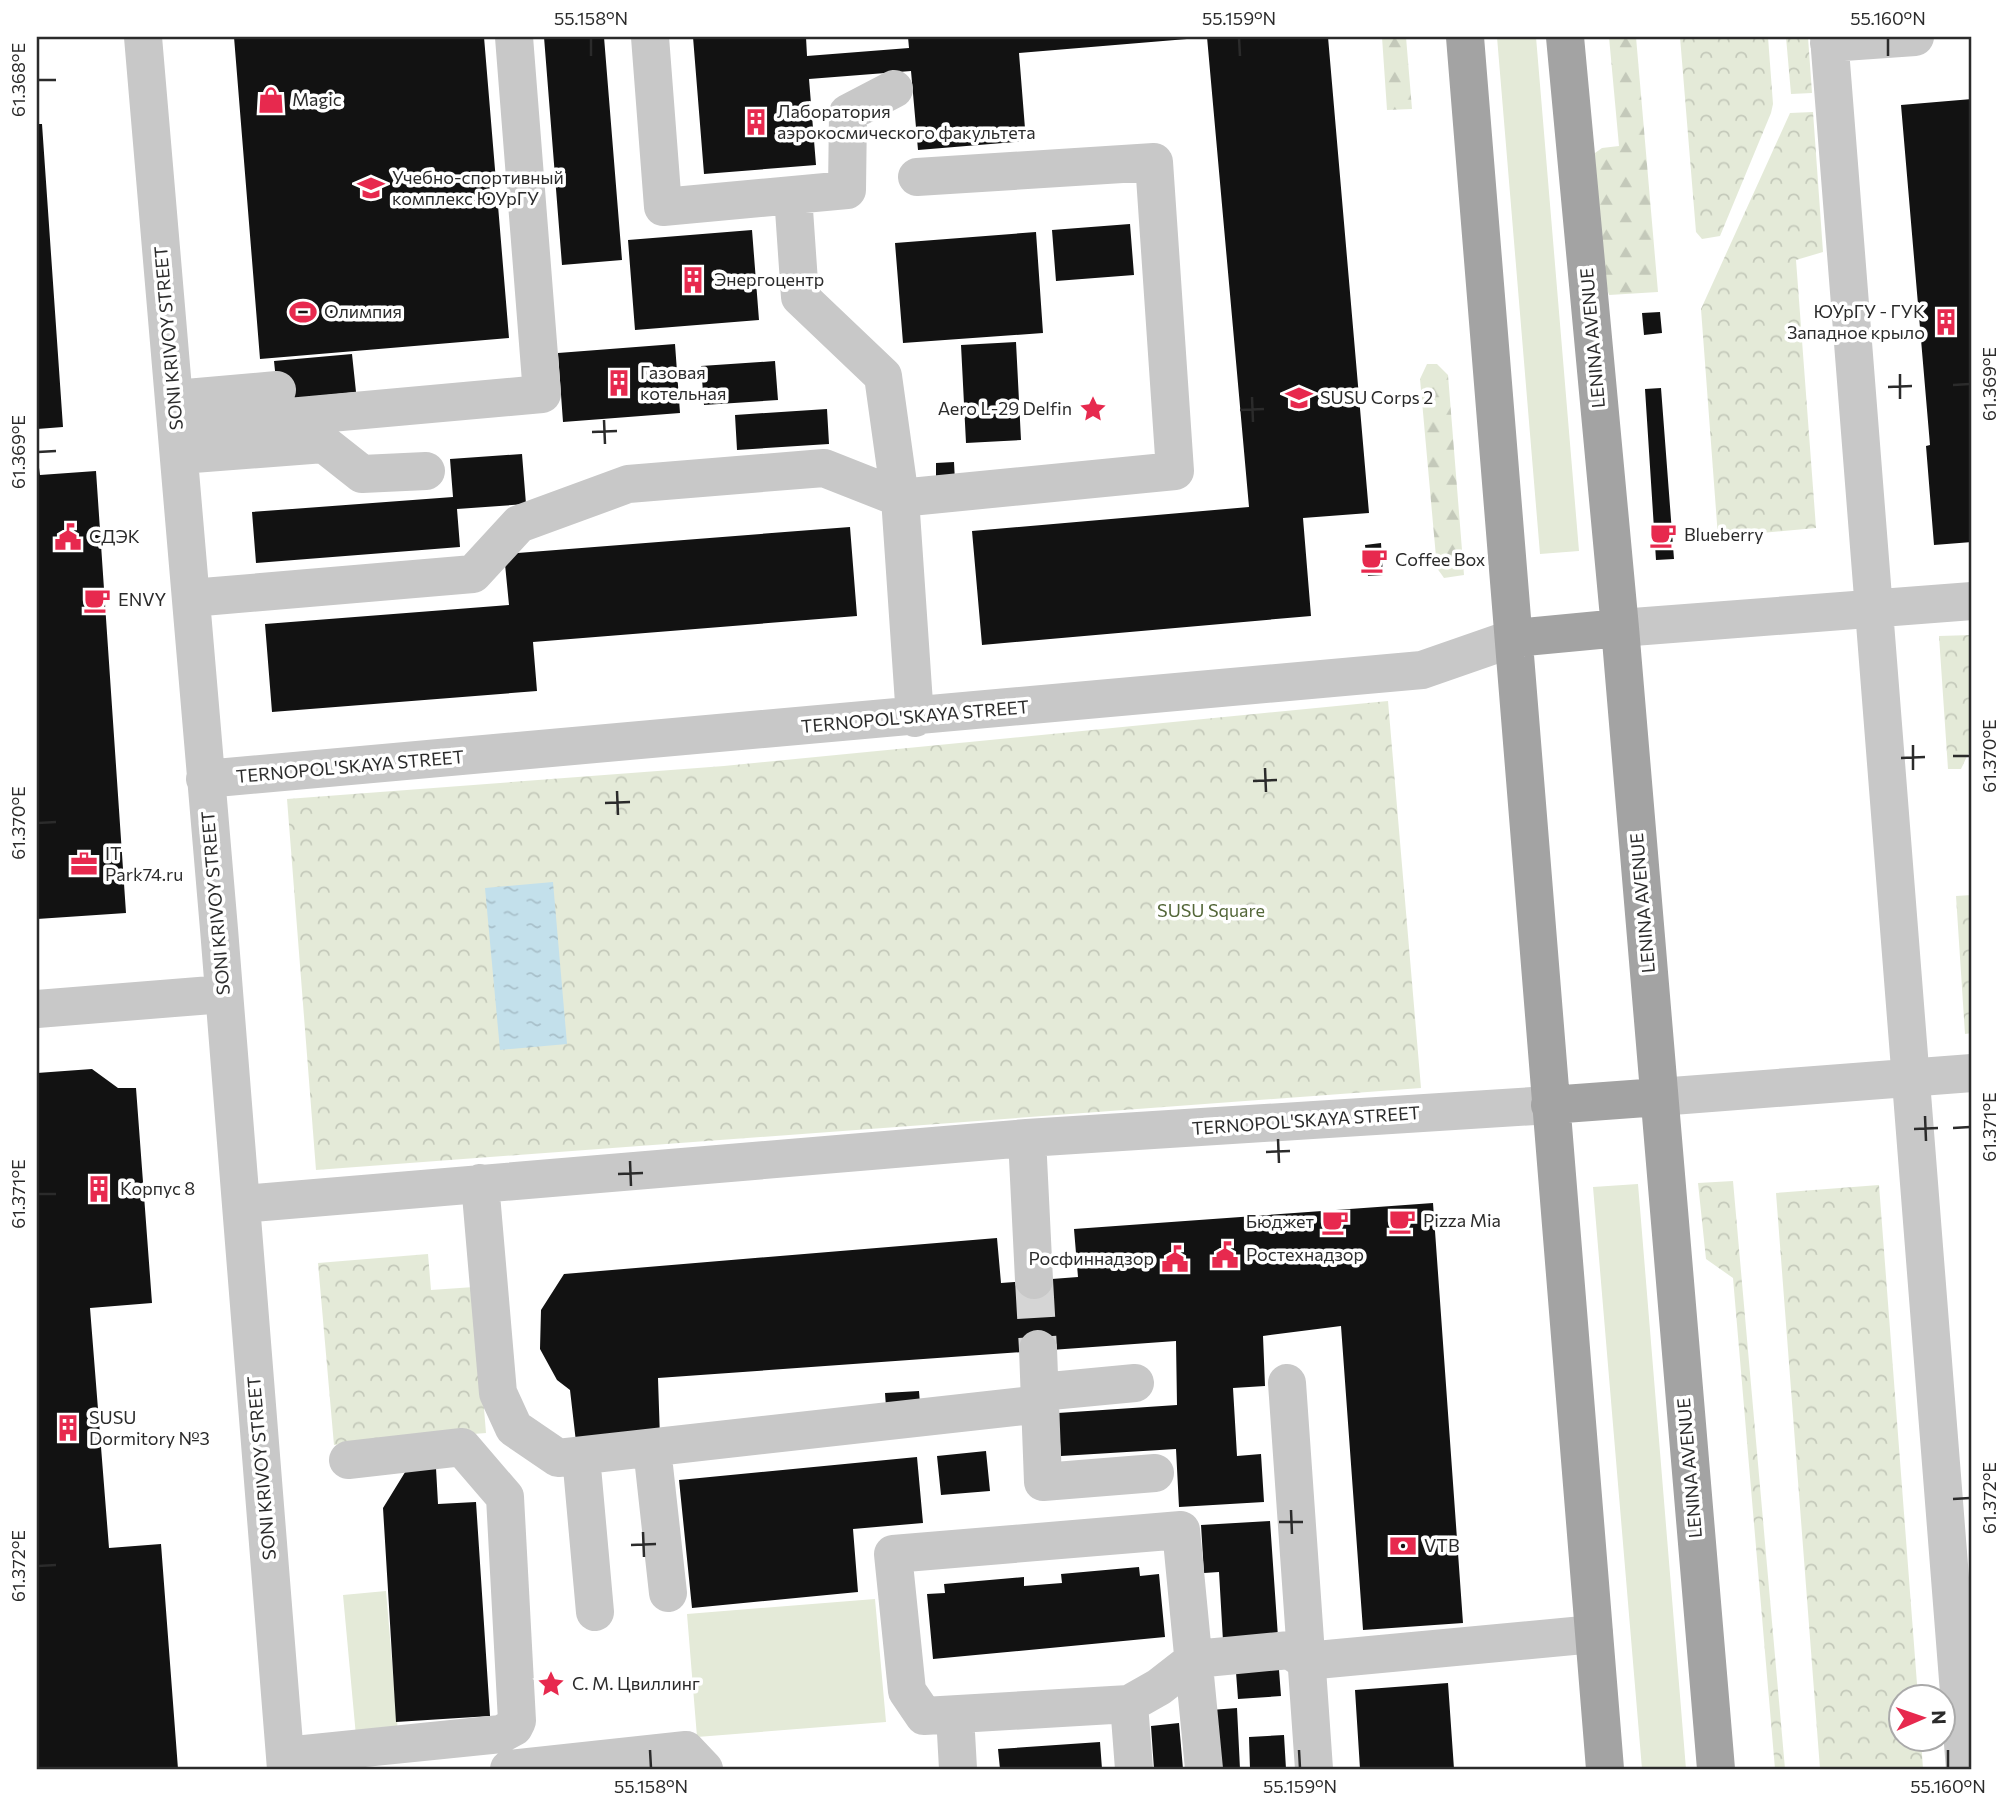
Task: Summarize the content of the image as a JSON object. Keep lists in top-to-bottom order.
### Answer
{
  "streets": {
    "main road": ["LENINA AVENUE", "TERNOPOL'SKAYA STREET"],
    "street": ["SONI KRIVOY STREET"]
  },
  "crossings": [
    ["SONI KRIVOY STREET", "TERNOPOL'SKAYA STREET"],
    ["LENINA AVENUE", "TERNOPOL'SKAYA STREET"]
  ],
  "parks": ["SUSU Square"],
  "places": {
    "shop": ["Magic"],
    "building": [
      "Лаборатория аэрокосмического факультета",
      "Энергоцентр",
      "ЮУрГУ - ГУК Западное крыло",
      "Газовая котельная",
      "Корпус 8",
      "SUSU Dormitory №3"
    ],
    "school or university": ["Учебно-спортивный комплекс ЮУрГУ", "SUSU Corps 2"],
    "sports": ["Олимпия"],
    "place": ["Aero L-29 Delfin", "С. М. Цвиллинг"],
    "cafe": [
      "Blueberry",
      "Coffee Box",
      "ENVY",
      "Pizza Mia",
      "Бюджет"
    ],
    "public building": ["СДЭК", "Ростехнадзор", "Росфиннадзор"],
    "office": ["IT Park74.ru"],
    "bank": ["VTB"]
  },
  "north": "right",
  "coordinates": [
    "55.158°N",
    "55.159°N",
    "55.160°N",
    "61.368°E",
    "61.369°E",
    "61.370°E",
    "61.371°E",
    "61.372°E"
  ]
}
